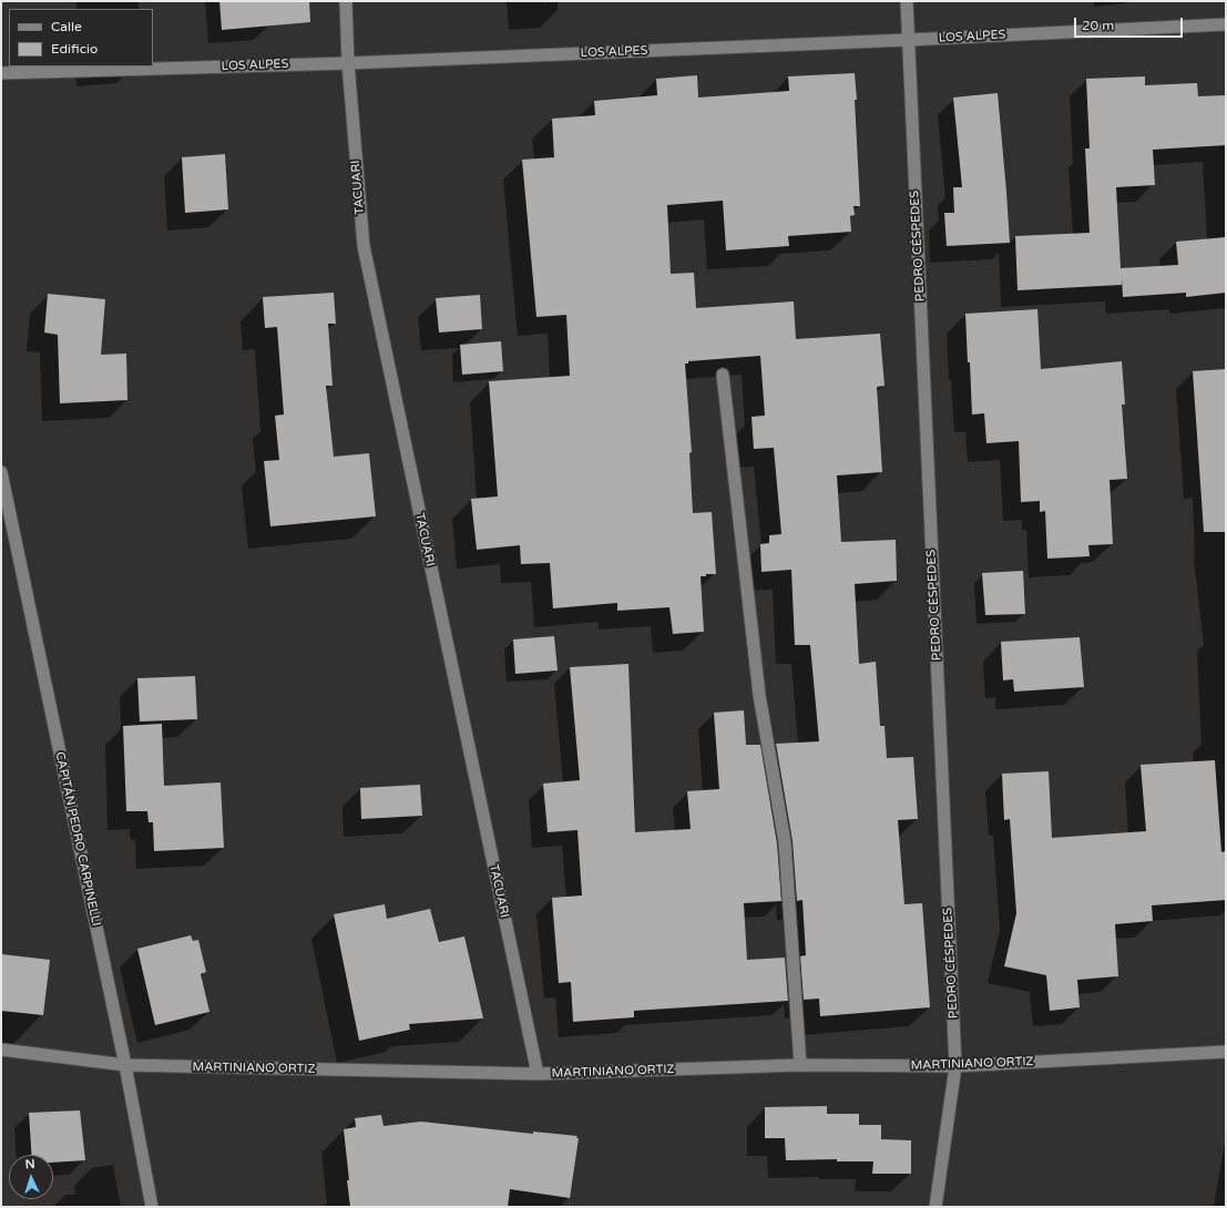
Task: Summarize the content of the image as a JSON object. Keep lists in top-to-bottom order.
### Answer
{
  "streets": {
    "street": [
      "LOS ALPES",
      "TACUARI",
      "PEDRO CÉSPEDES",
      "CAPITÁN PEDRO CARPINELLI",
      "MARTINIANO ORTIZ"
    ]
  },
  "crossings": [
    ["LOS ALPES", "TACUARI"],
    ["LOS ALPES", "PEDRO CÉSPEDES"],
    ["TACUARI", "MARTINIANO ORTIZ"],
    ["PEDRO CÉSPEDES", "MARTINIANO ORTIZ"],
    ["CAPITÁN PEDRO CARPINELLI", "MARTINIANO ORTIZ"]
  ],
  "legend": ["Calle", "Edificio"],
  "scale_bar": "20 m",
  "north": "top"
}
